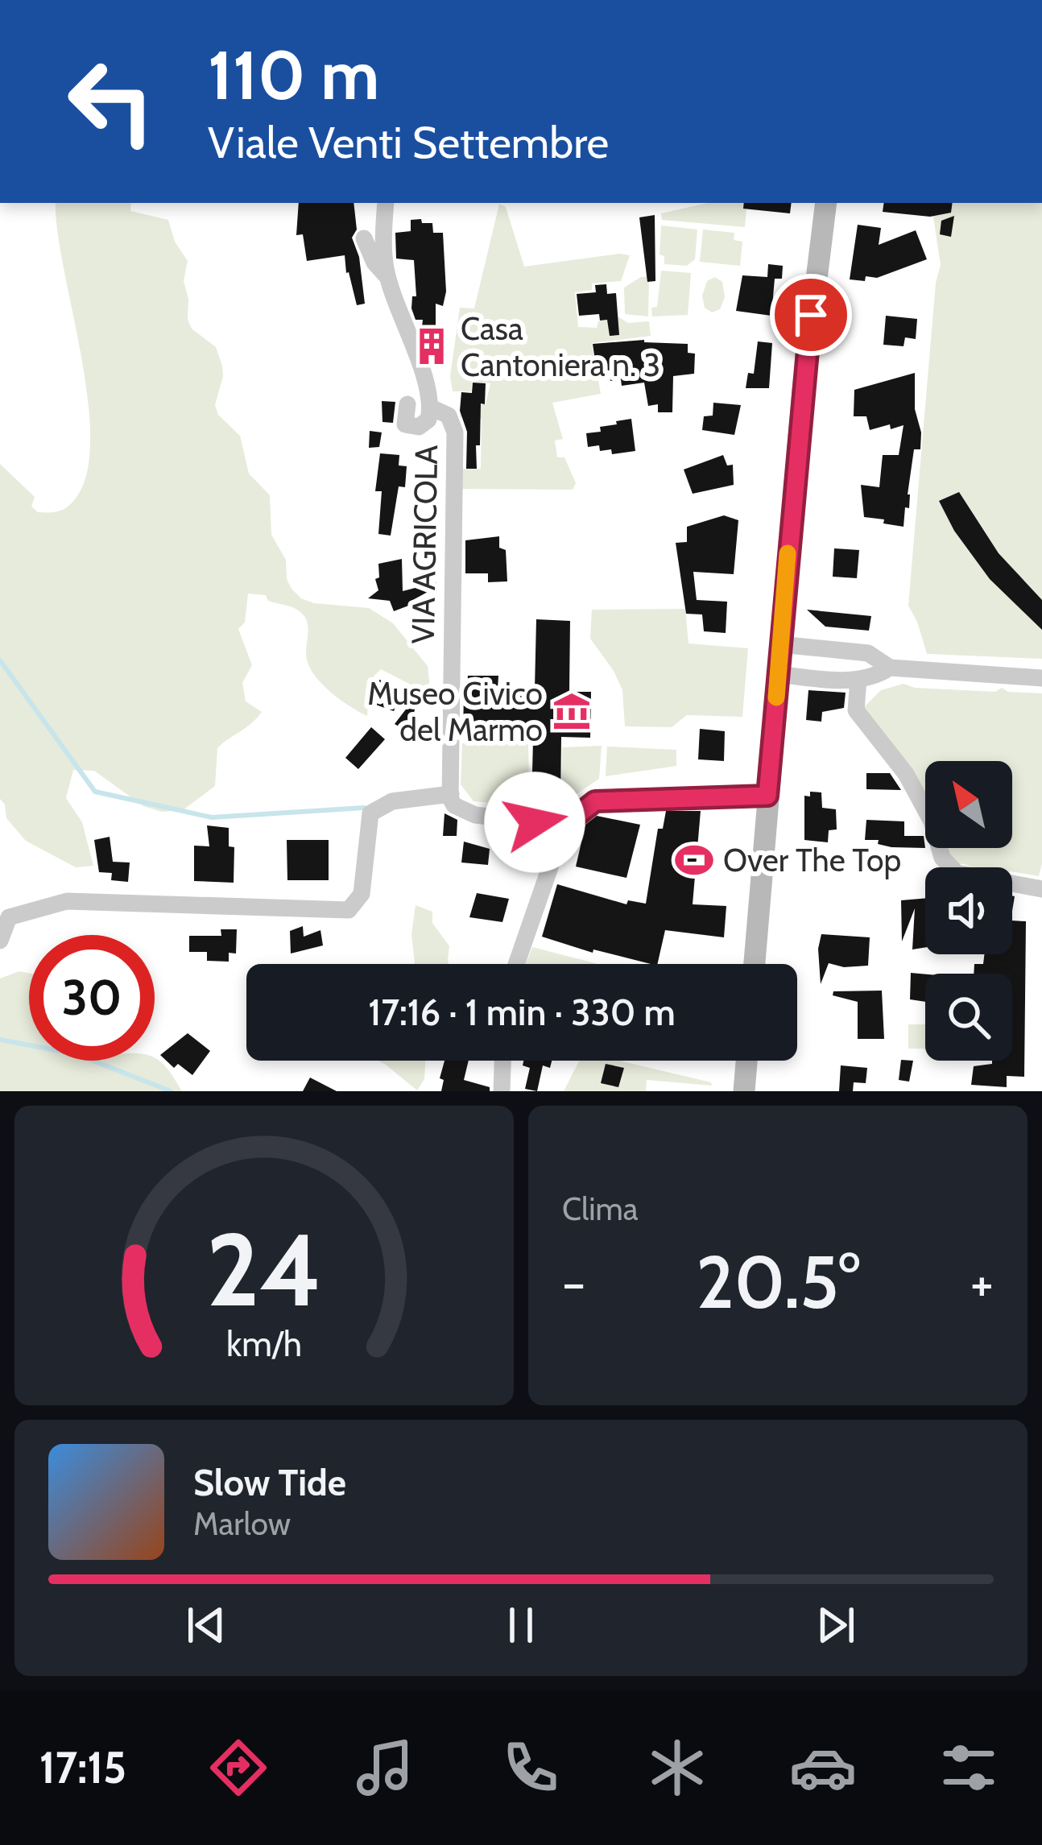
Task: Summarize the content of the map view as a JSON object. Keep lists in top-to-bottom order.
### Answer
{
  "streets": {
    "street": ["VIA AGRICOLA"]
  },
  "places": {
    "building": ["Casa Cantoniera n. 3"],
    "museum": ["Museo Civico del Marmo"],
    "sports": ["Over The Top"]
  },
  "north": "top left",
  "page": {
    "turn": ["110 m", "Viale Venti Settembre"],
    "limit": "30",
    "trip": "17:16 · 1 min · 330 m",
    "tile": "Clima",
    "heat": ["−", "20.5°", "+"],
    "song": ["Slow Tide", "Marlow"],
    "tabs": "17:15",
    "gauge": ["24", "km/h"]
  }
}
